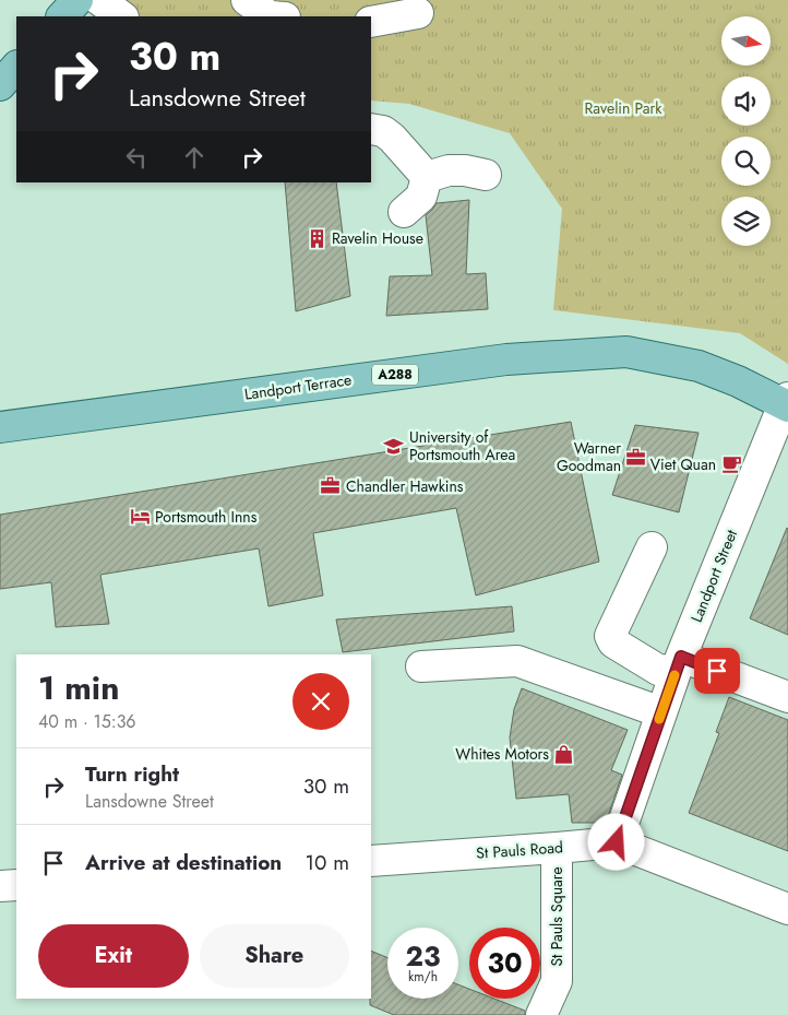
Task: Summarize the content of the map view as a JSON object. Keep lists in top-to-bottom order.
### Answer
{
  "streets": {
    "main road": ["A288", "Landport Terrace"],
    "street": ["Landport Street", "St Pauls Road", "St Pauls Square"]
  },
  "crossings": [
    ["Landport Terrace", "Landport Street"],
    ["Landport Street", "St Pauls Road"],
    ["St Pauls Road", "St Pauls Square"]
  ],
  "parks": ["Ravelin Park"],
  "places": {
    "building": ["Ravelin House"],
    "school or university": ["University of Portsmouth Area"],
    "office": ["Warner Goodman", "Chandler Hawkins"],
    "cafe": ["Viet Quan"],
    "hotel": ["Portsmouth Inns"],
    "shop": ["Whites Motors"]
  },
  "north": "right",
  "page": {
    "turn": ["30 m", "Lansdowne Street"],
    "heading": ["1 min", "40 m · 15:36"],
    "list": [
      {
        "name": "Turn right",
        "note": "Lansdowne Street",
        "value": "30 m"
      },
      {
        "name": "Arrive at destination",
        "value": "10 m"
      }
    ],
    "buttons": ["Exit", "Share"],
    "speed": "23 km/h",
    "limit": "30"
  }
}
